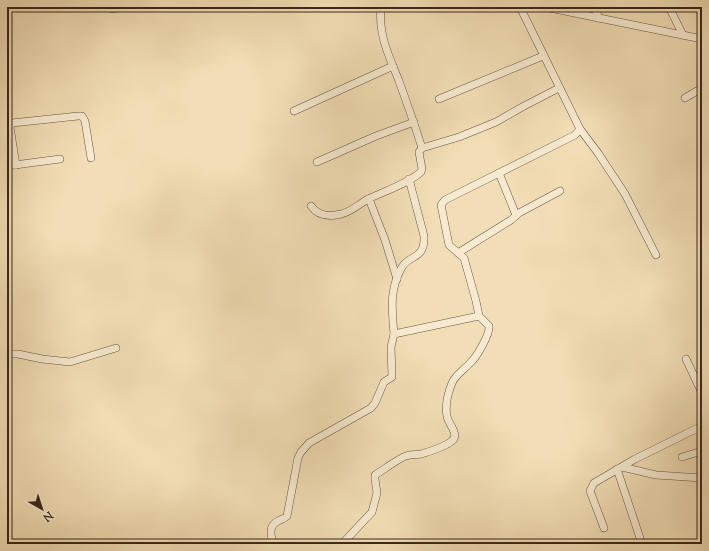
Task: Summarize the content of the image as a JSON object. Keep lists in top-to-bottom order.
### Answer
{
  "north": "bottom right"
}
